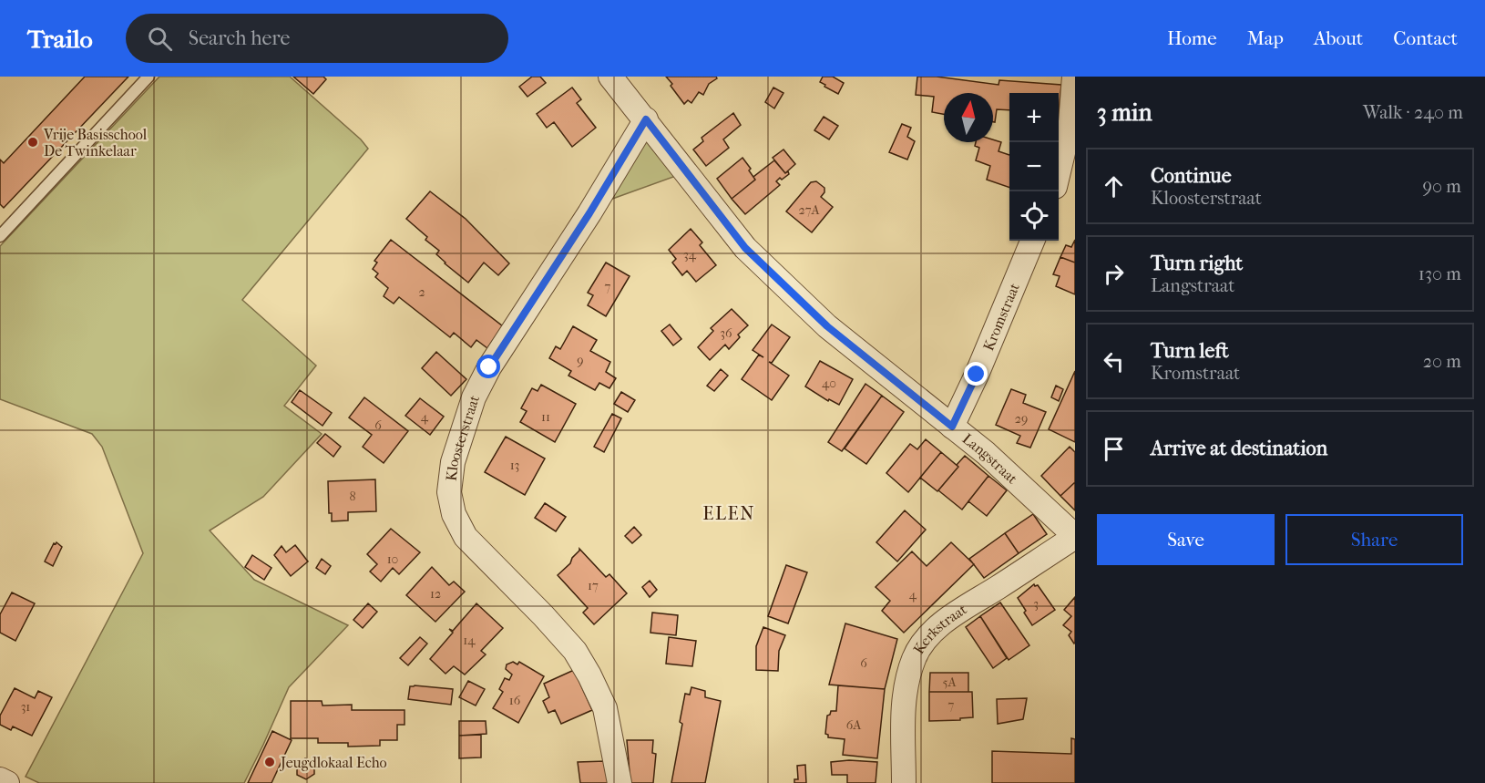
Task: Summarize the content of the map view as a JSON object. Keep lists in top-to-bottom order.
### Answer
{
  "streets": {
    "street": [
      "Kromstraat",
      "Kloosterstraat",
      "Langstraat",
      "Kerkstraat"
    ]
  },
  "crossings": [
    ["Kromstraat", "Langstraat"],
    ["Kloosterstraat", "Langstraat"],
    ["Langstraat", "Kerkstraat"]
  ],
  "districts": ["ELEN"],
  "places": ["Vrije Basisschool De Twinkelaar", "Jeugdlokaal Echo"],
  "house_numbers": [
    "27A",
    "34",
    "7",
    "2",
    "36",
    "9",
    "40",
    "4",
    "11",
    "29",
    "6",
    "13",
    "8",
    "10",
    "17",
    "12",
    "4",
    "3",
    "14",
    "6",
    "5A",
    "16",
    "7",
    "31",
    "6A"
  ],
  "north": "top",
  "page": {
    "header": "Trailo",
    "search": "Search here",
    "nav": [
      "Home",
      "Map",
      "About",
      "Contact"
    ],
    "heading": ["3 min", "Walk · 240 m"],
    "map_buttons": ["+", "−"],
    "list": [
      ["Continue", "Kloosterstraat", "90 m"],
      ["Turn right", "Langstraat", "130 m"],
      ["Turn left", "Kromstraat", "20 m"],
      "Arrive at destination"
    ],
    "buttons": ["Save", "Share"]
  }
}
